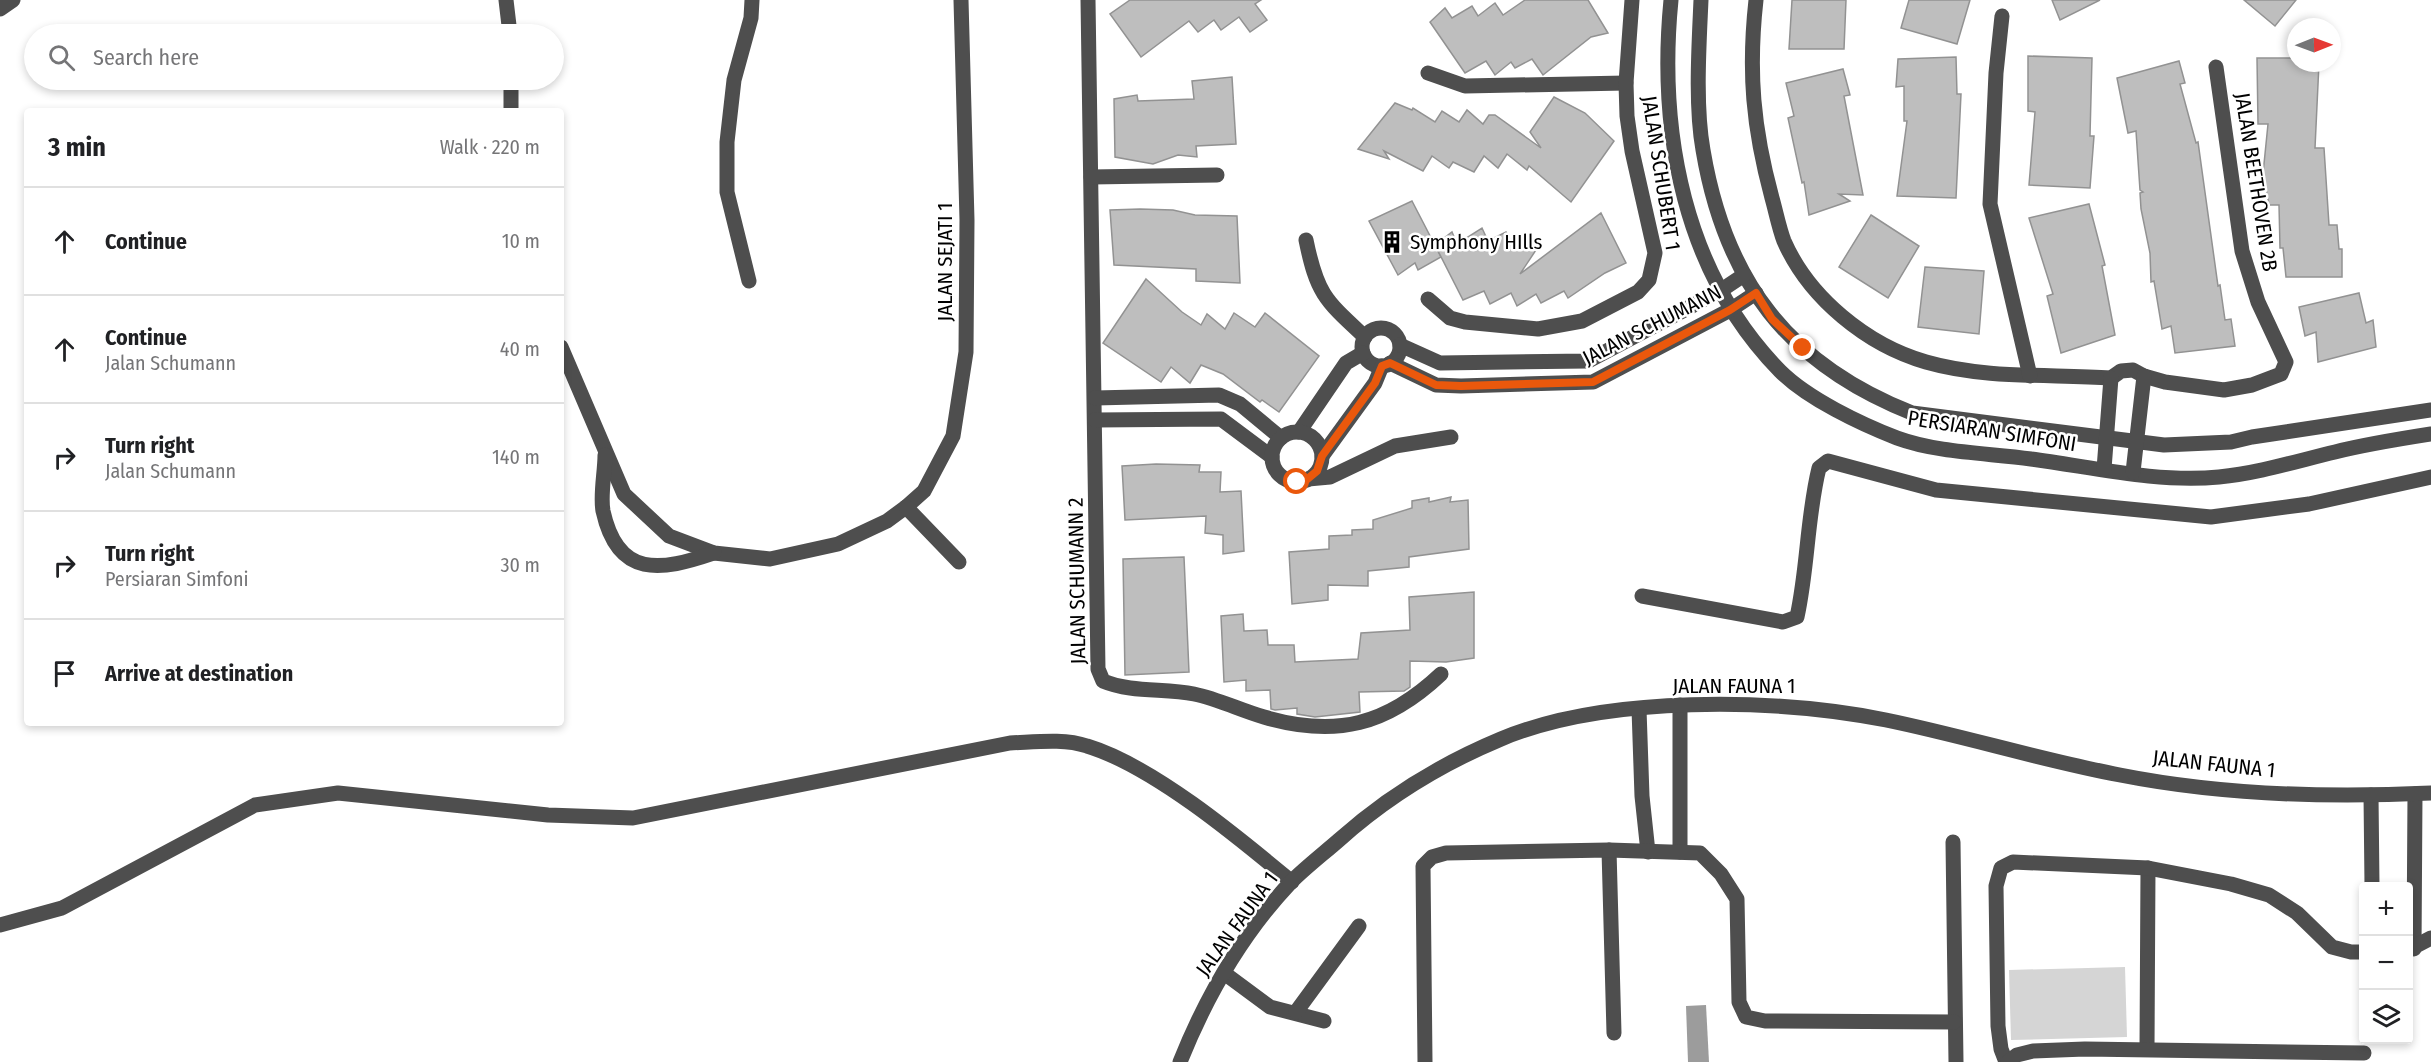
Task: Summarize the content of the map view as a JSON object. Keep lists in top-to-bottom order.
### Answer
{
  "streets": {
    "street": [
      "JALAN SCHUBERT 1",
      "JALAN BEETHOVEN 2B",
      "JALAN SEJATI 1",
      "JALAN SCHUMANN",
      "PERSIARAN SIMFONI",
      "JALAN SCHUMANN 2",
      "JALAN FAUNA 1"
    ]
  },
  "crossings": [
    ["JALAN SCHUMANN", "PERSIARAN SIMFONI"]
  ],
  "places": {
    "building": ["Symphony HIlls"]
  },
  "north": "right",
  "page": {
    "search": "Search here",
    "heading": ["3 min", "Walk · 220 m"],
    "list": [
      ["Continue", "10 m"],
      ["Continue", "Jalan Schumann", "40 m"],
      ["Turn right", "Jalan Schumann", "140 m"],
      ["Turn right", "Persiaran Simfoni", "30 m"],
      "Arrive at destination"
    ],
    "map_buttons": ["+", "−"]
  }
}
